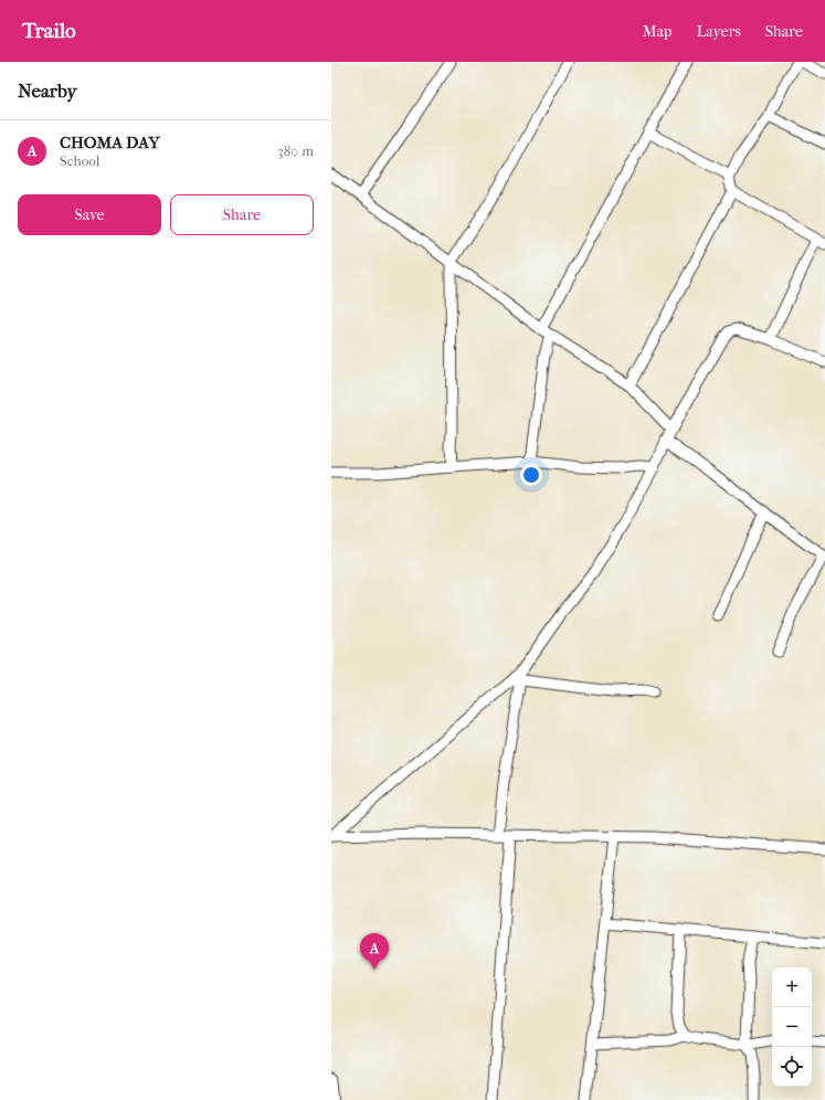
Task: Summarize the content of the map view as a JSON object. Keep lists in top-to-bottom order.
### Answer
{
  "page": {
    "header": "Trailo",
    "nav": ["Map", "Layers", "Share"],
    "heading": "Nearby",
    "list": [
      {
        "mark": "A",
        "name": "CHOMA DAY",
        "note": "School",
        "value": "380 m"
      }
    ],
    "buttons": ["Save", "Share"],
    "pins": "A",
    "map_buttons": ["+", "−"]
  }
}
